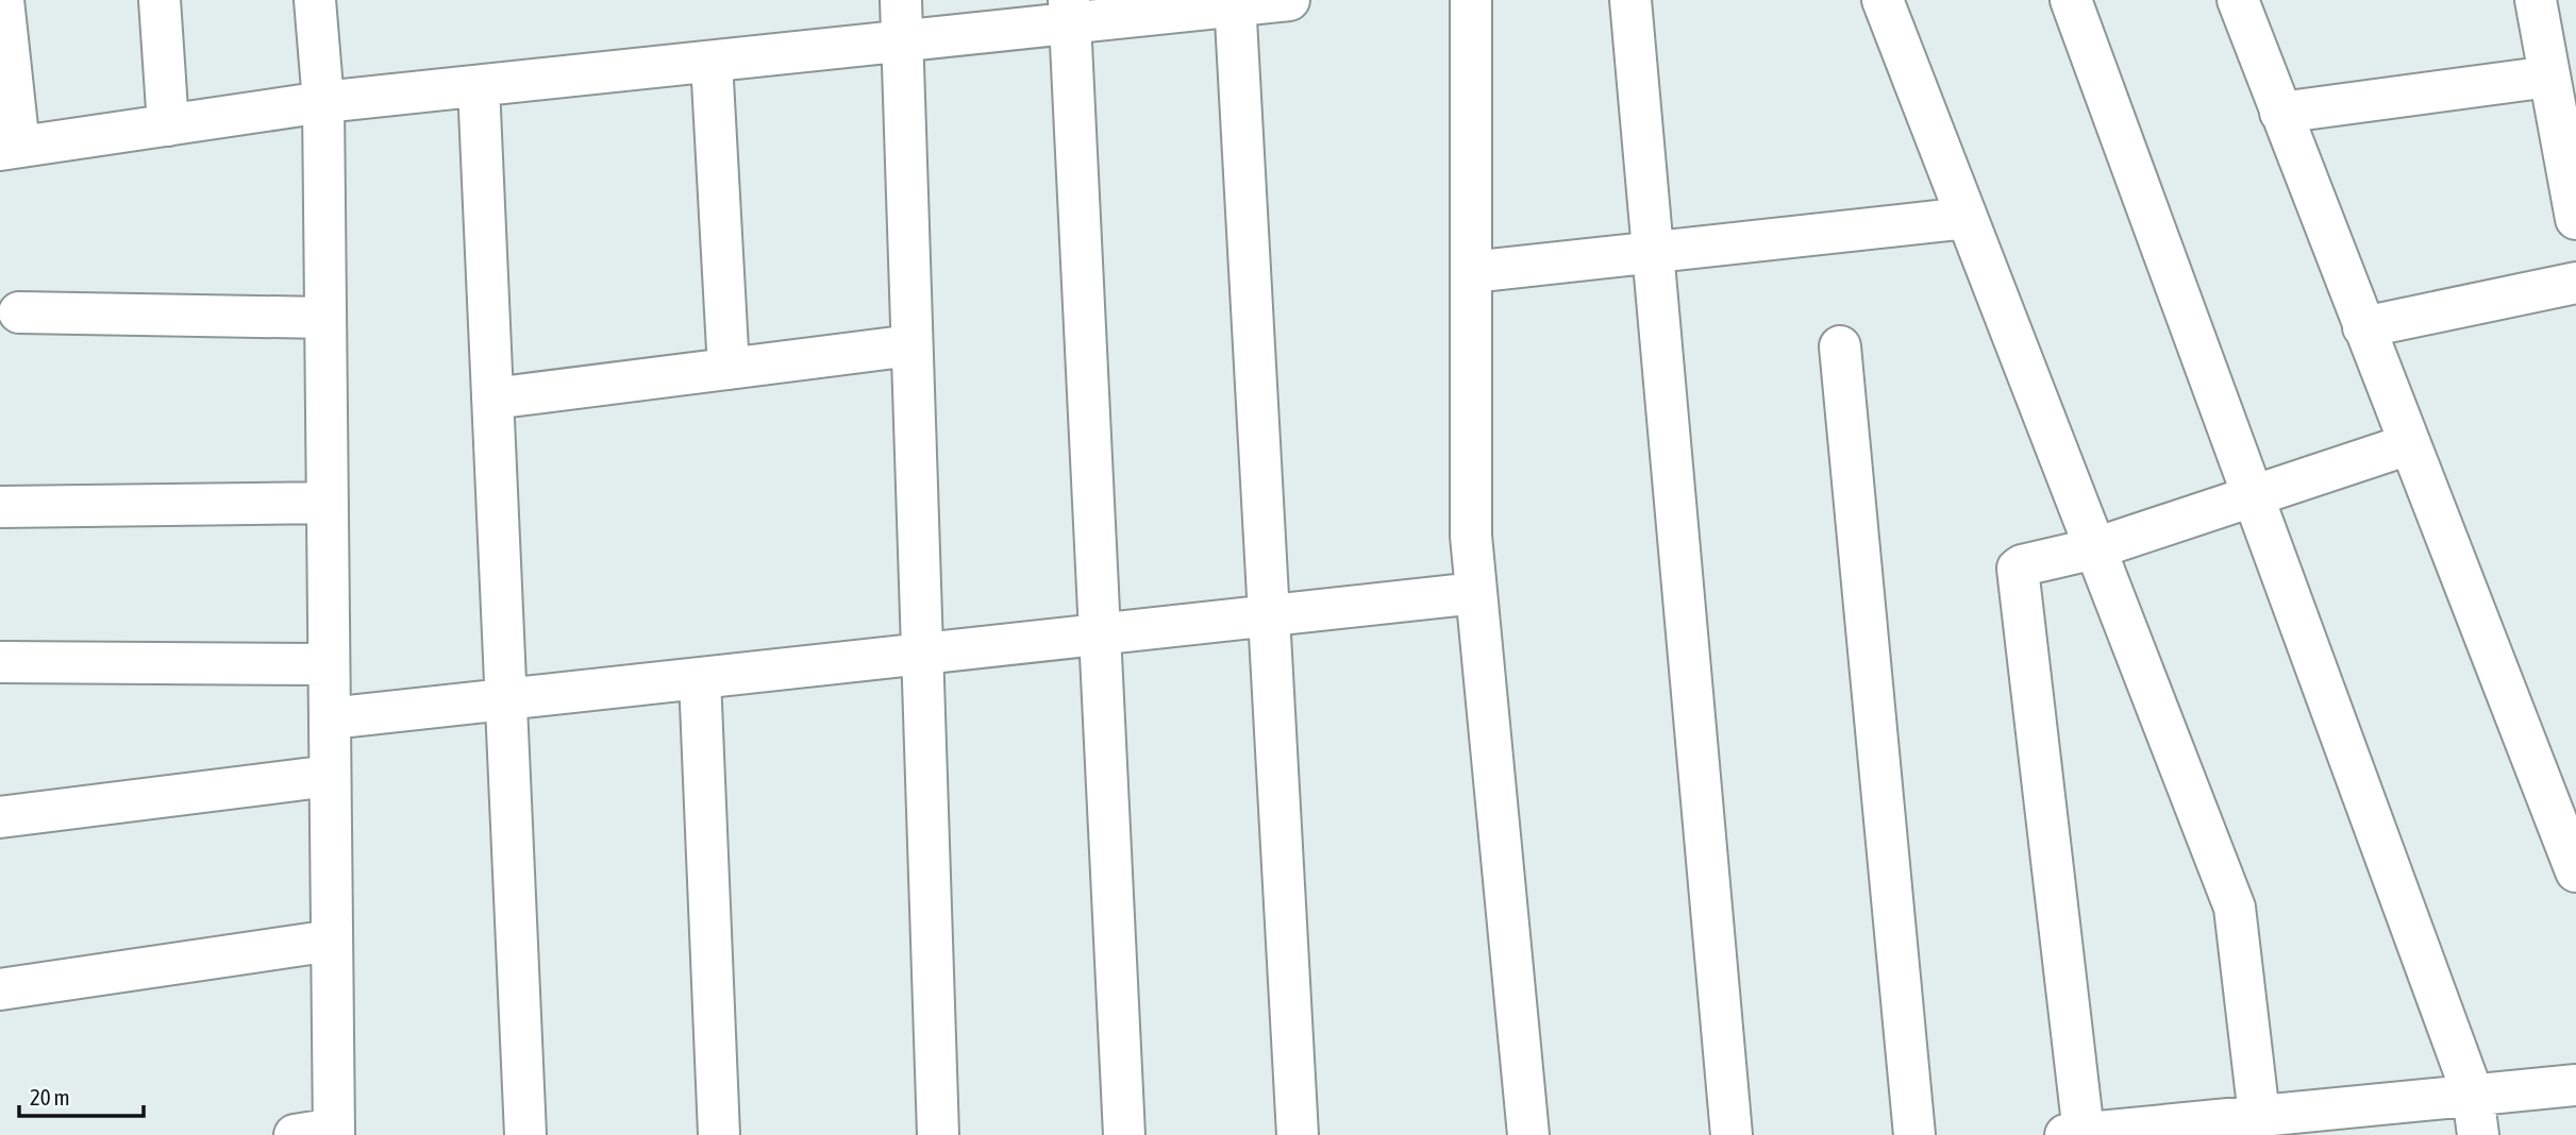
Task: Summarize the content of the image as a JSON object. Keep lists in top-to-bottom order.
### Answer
{
  "scale_bar": "20 m"
}
